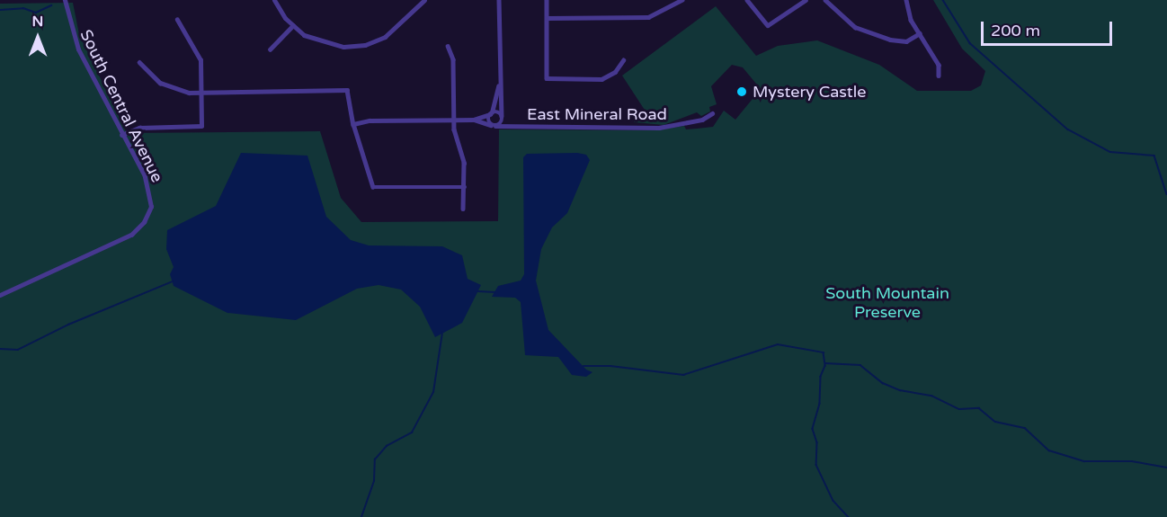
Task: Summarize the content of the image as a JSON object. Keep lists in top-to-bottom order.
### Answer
{
  "streets": {
    "street": ["South Central Avenue", "East Mineral Road"]
  },
  "parks": ["South Mountain Preserve"],
  "places": ["Mystery Castle"],
  "scale_bar": "200 m",
  "north": "top"
}
